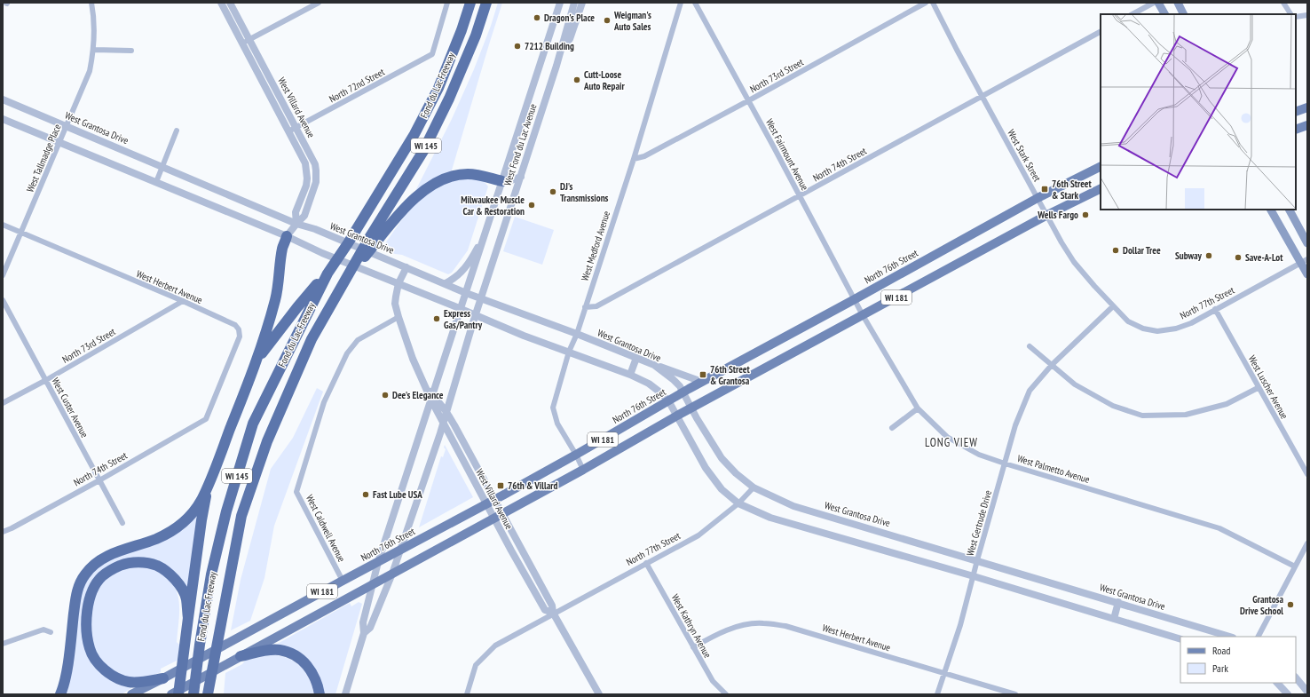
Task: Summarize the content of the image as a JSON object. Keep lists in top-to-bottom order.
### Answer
{
  "streets": {
    "highway": ["Fond du Lac Freeway", "WI 145"],
    "main road": ["North 76th Street", "WI 181"],
    "street": [
      "North 73rd Street",
      "North 72nd Street",
      "West Villard Avenue",
      "West Grantosa Drive",
      "West Fond du Lac Avenue",
      "West Fairmount Avenue",
      "West Stark Street",
      "West Tallmadge Place",
      "North 74th Street",
      "West Medford Avenue",
      "West Herbert Avenue",
      "North 77th Street",
      "West Luscher Avenue",
      "West Custer Avenue",
      "West Palmetto Avenue",
      "West Gertrude Drive",
      "West Caldwell Avenue",
      "West Kathryn Avenue"
    ]
  },
  "crossings": [
    ["North 73rd Street", "West Fairmount Avenue"],
    ["North 73rd Street", "West Medford Avenue"],
    ["North 73rd Street", "West Herbert Avenue"],
    ["North 73rd Street", "West Custer Avenue"],
    ["North 72nd Street", "West Villard Avenue"],
    ["West Villard Avenue", "West Grantosa Drive"],
    ["West Villard Avenue", "West Fond du Lac Avenue"],
    ["West Villard Avenue", "North 76th Street"],
    ["West Villard Avenue", "WI 181"],
    ["West Villard Avenue", "North 77th Street"],
    ["West Villard Avenue", "West Caldwell Avenue"],
    ["West Grantosa Drive", "West Fond du Lac Avenue"],
    ["West Grantosa Drive", "West Tallmadge Place"],
    ["West Grantosa Drive", "West Medford Avenue"],
    ["West Grantosa Drive", "North 76th Street"],
    ["West Grantosa Drive", "WI 181"],
    ["West Grantosa Drive", "North 77th Street"],
    ["West Grantosa Drive", "West Gertrude Drive"],
    ["West Fond du Lac Avenue", "North 76th Street"],
    ["West Fond du Lac Avenue", "WI 181"],
    ["West Fairmount Avenue", "North 74th Street"],
    ["West Fairmount Avenue", "North 76th Street"],
    ["West Fairmount Avenue", "WI 181"],
    ["West Fairmount Avenue", "West Palmetto Avenue"],
    ["West Stark Street", "North 74th Street"],
    ["West Stark Street", "North 76th Street"],
    ["West Stark Street", "WI 181"],
    ["West Stark Street", "North 77th Street"],
    ["West Stark Street", "West Gertrude Drive"],
    ["West Tallmadge Place", "West Herbert Avenue"],
    ["North 74th Street", "West Medford Avenue"],
    ["North 74th Street", "West Herbert Avenue"],
    ["North 74th Street", "West Custer Avenue"],
    ["West Medford Avenue", "North 76th Street"],
    ["West Medford Avenue", "WI 181"],
    ["North 76th Street", "West Caldwell Avenue"],
    ["West Herbert Avenue", "West Gertrude Drive"],
    ["West Herbert Avenue", "West Kathryn Avenue"],
    ["WI 181", "West Palmetto Avenue"],
    ["North 77th Street", "West Luscher Avenue"],
    ["North 77th Street", "West Gertrude Drive"],
    ["North 77th Street", "West Kathryn Avenue"],
    ["West Palmetto Avenue", "West Gertrude Drive"]
  ],
  "districts": ["LONG VIEW"],
  "places": {
    "other": [
      "Dragon's Place",
      "Weigman's Auto Sales",
      "7212 Building",
      "Cutt-Loose Auto Repair",
      "DJ's Transmissions",
      "Milwaukee Muscle Car & Restoration",
      "Wells Fargo",
      "Dollar Tree",
      "Subway",
      "Save-A-Lot",
      "Express Gas/Pantry",
      "Dee's Elegance",
      "Fast Lube USA",
      "Grantosa Drive School"
    ],
    "transit": ["76th Street & Stark", "76th Street & Grantosa", "76th & Villard"]
  },
  "legend": ["Road", "Park"]
}
